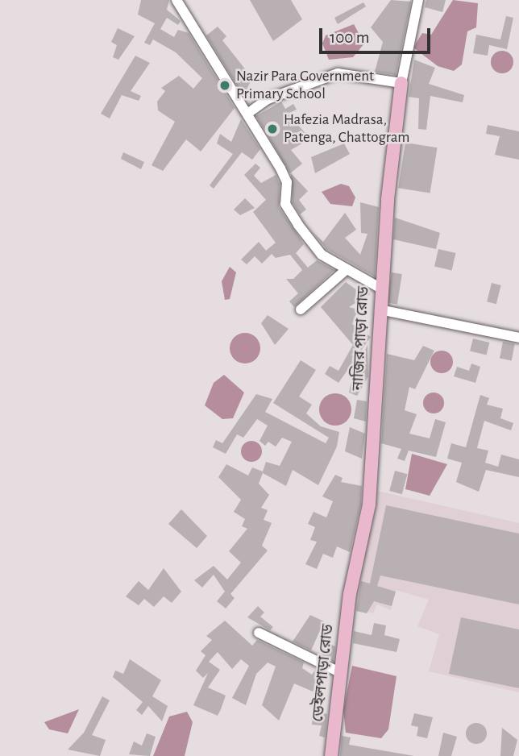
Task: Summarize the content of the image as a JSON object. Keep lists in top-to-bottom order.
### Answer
{
  "streets": {
    "main road": ["নাজির পাড়া রোড", "ডেইলপাড়া রোড"]
  },
  "crossings": [
    ["নাজির পাড়া রোড", "ডেইলপাড়া রোড"]
  ],
  "places": ["Nazir Para Government Primary School", "Hafezia Madrasa, Patenga, Chattogram"],
  "scale_bar": "100 m"
}
